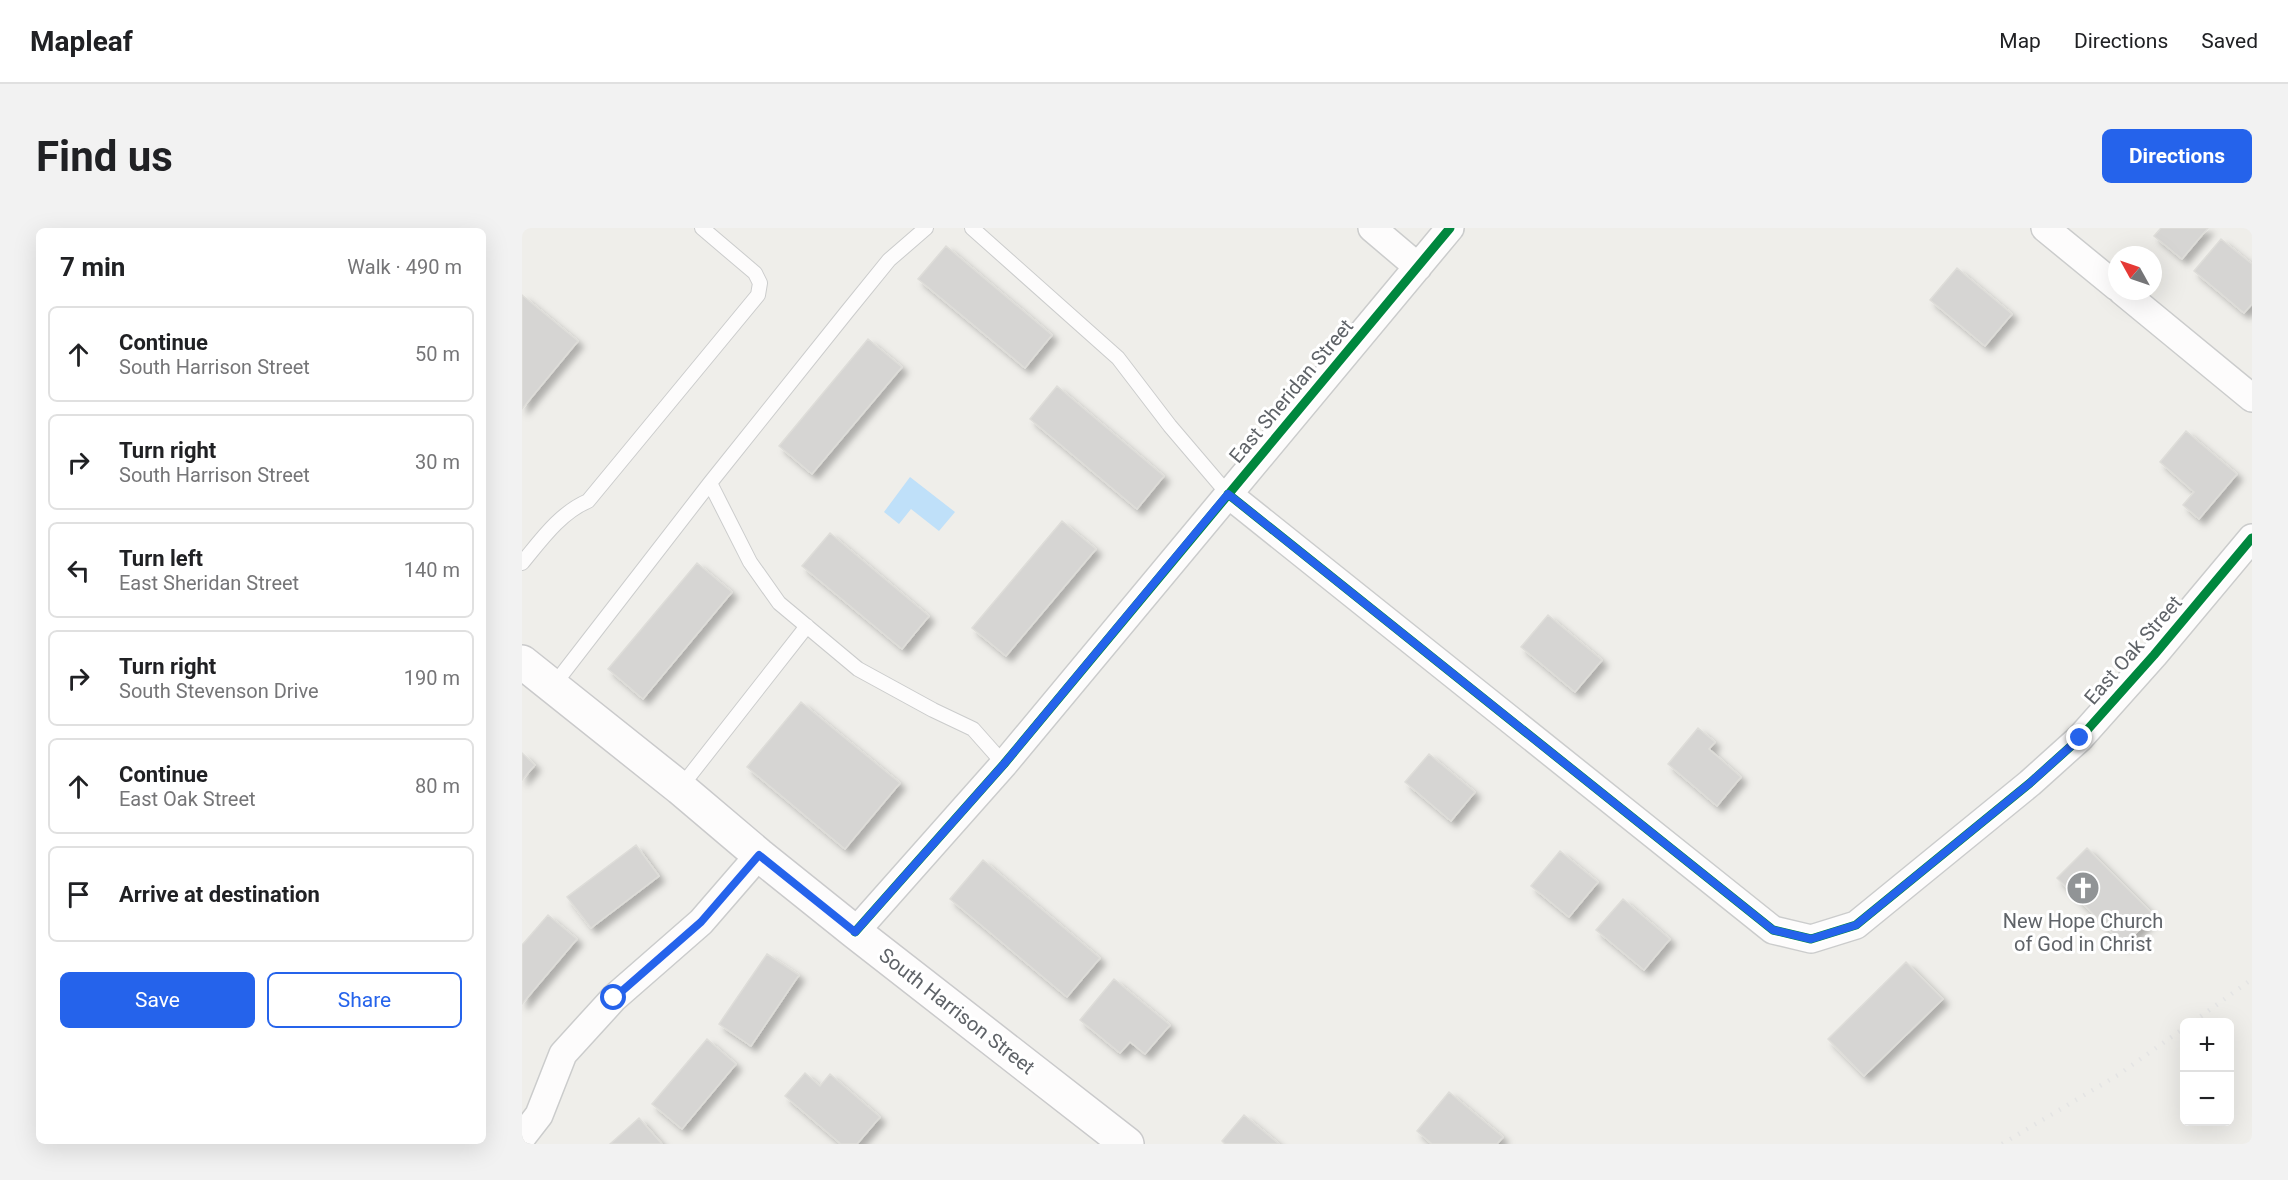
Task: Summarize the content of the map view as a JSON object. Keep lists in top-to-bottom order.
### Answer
{
  "streets": {
    "street": ["East Sheridan Street", "East Oak Street", "South Harrison Street"]
  },
  "crossings": [
    ["East Sheridan Street", "East Oak Street"],
    ["East Sheridan Street", "South Harrison Street"]
  ],
  "places": {
    "church": ["New Hope Church of God in Christ"]
  },
  "north": "top left",
  "page": {
    "header": "Mapleaf",
    "nav": ["Map", "Directions", "Saved"],
    "buttons": [
      "Directions",
      ["Save", "Share"]
    ],
    "title": "Find us",
    "heading": ["7 min", "Walk · 490 m"],
    "list": [
      ["Continue", "South Harrison Street", "50 m"],
      ["Turn right", "South Harrison Street", "30 m"],
      ["Turn left", "East Sheridan Street", "140 m"],
      ["Turn right", "South Stevenson Drive", "190 m"],
      ["Continue", "East Oak Street", "80 m"],
      "Arrive at destination"
    ],
    "map_buttons": ["+", "−"]
  }
}
